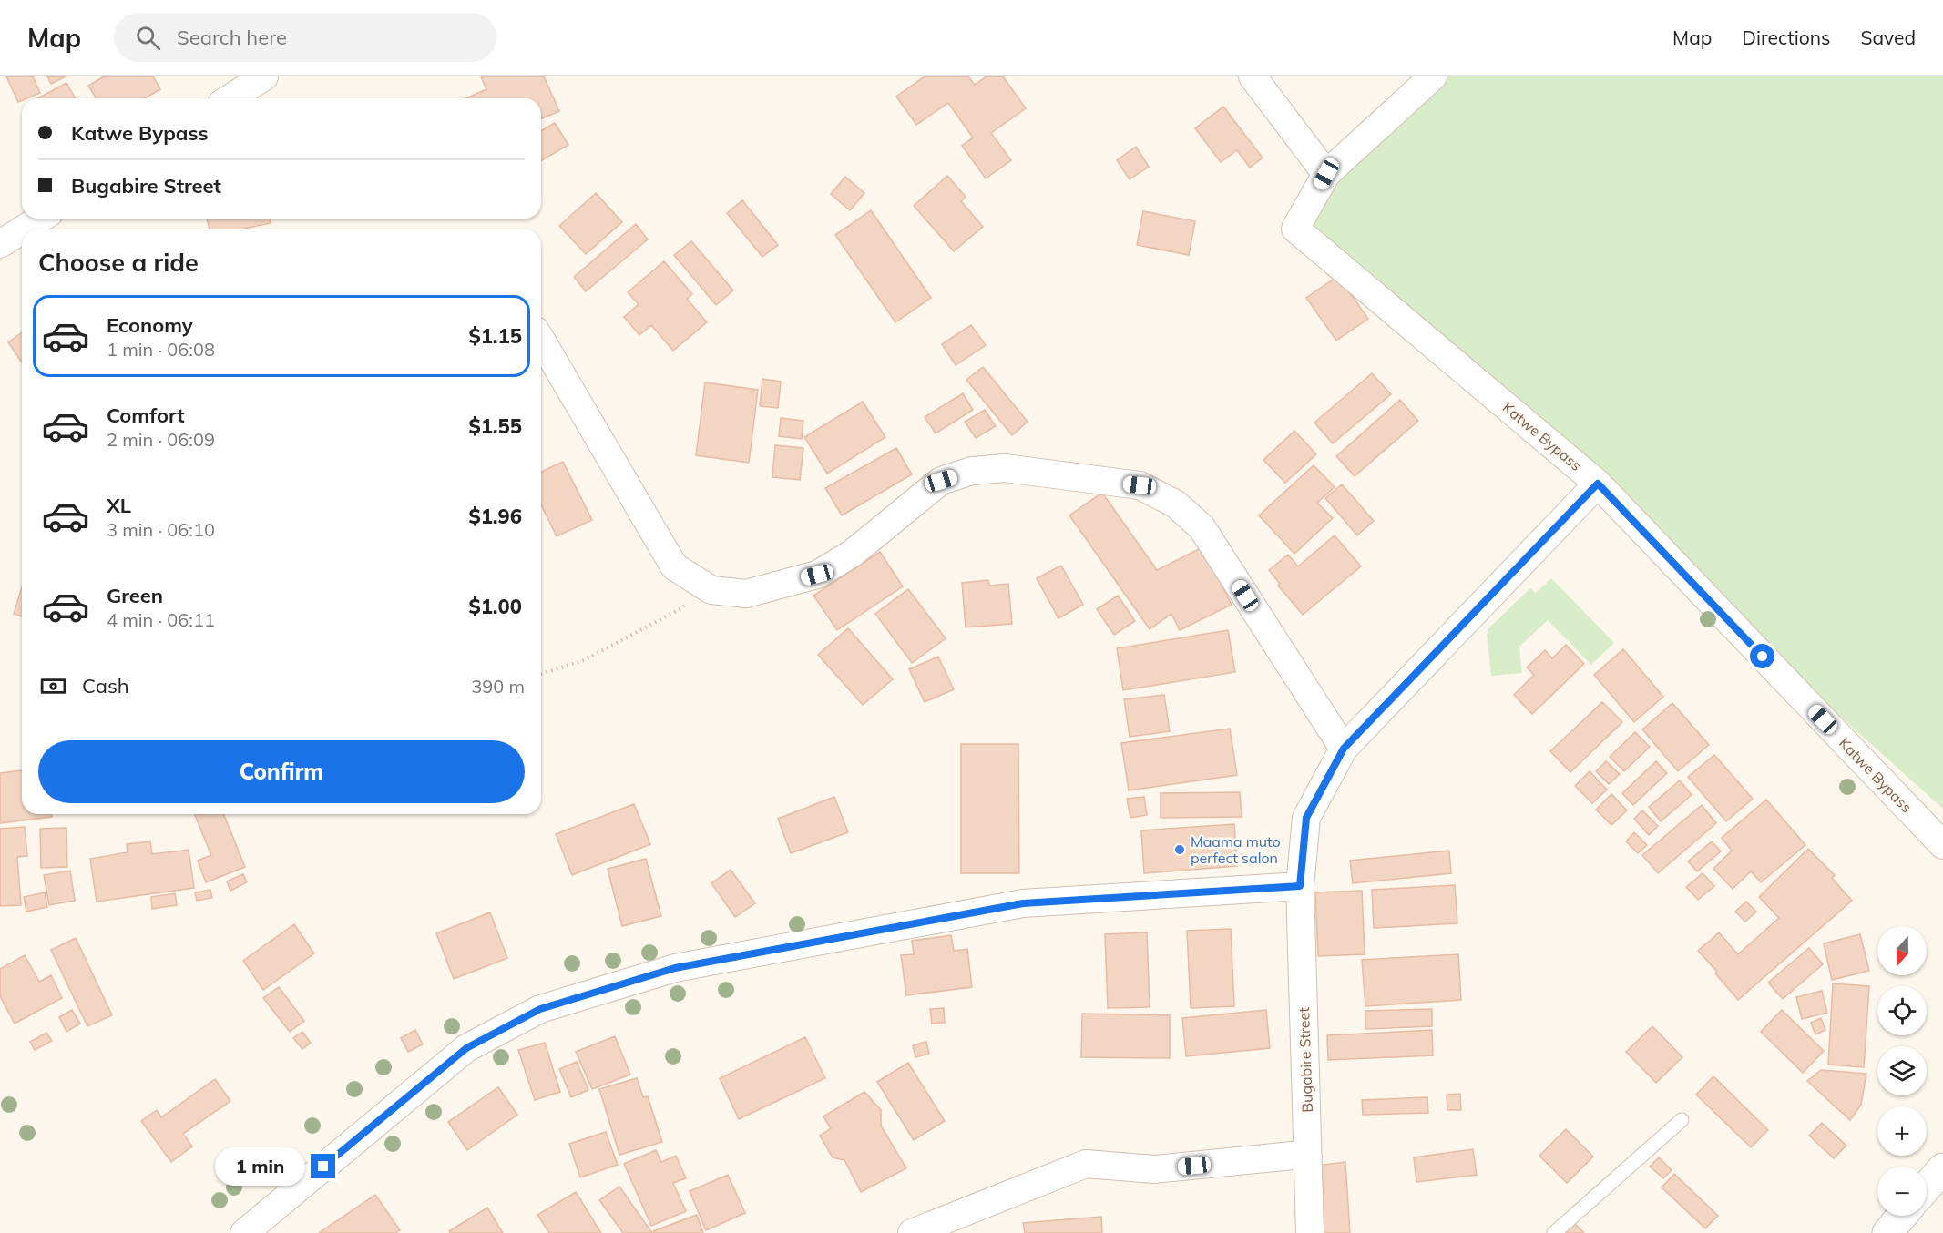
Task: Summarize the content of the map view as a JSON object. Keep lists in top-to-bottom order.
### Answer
{
  "streets": {
    "street": ["Katwe Bypass", "Bugabire Street"]
  },
  "crossings": [
    ["Katwe Bypass", "Bugabire Street"]
  ],
  "places": ["Maama muto perfect salon"],
  "north": "bottom",
  "page": {
    "header": "Map",
    "search": "Search here",
    "nav": ["Map", "Directions", "Saved"],
    "banner": ["Katwe Bypass", "Bugabire Street"],
    "heading": "Choose a ride",
    "list": [
      {
        "name": "Economy",
        "note": "1 min · 06:08",
        "value": "$1.15"
      },
      {
        "name": "Comfort",
        "note": "2 min · 06:09",
        "value": "$1.55"
      },
      {
        "name": "XL",
        "note": "3 min · 06:10",
        "value": "$1.96"
      },
      {
        "name": "Green",
        "note": "4 min · 06:11",
        "value": "$1.00"
      }
    ],
    "pay": ["Cash", "390 m"],
    "buttons": "Confirm",
    "map_buttons": ["+", "−"],
    "bubble": "1 min"
  }
}
